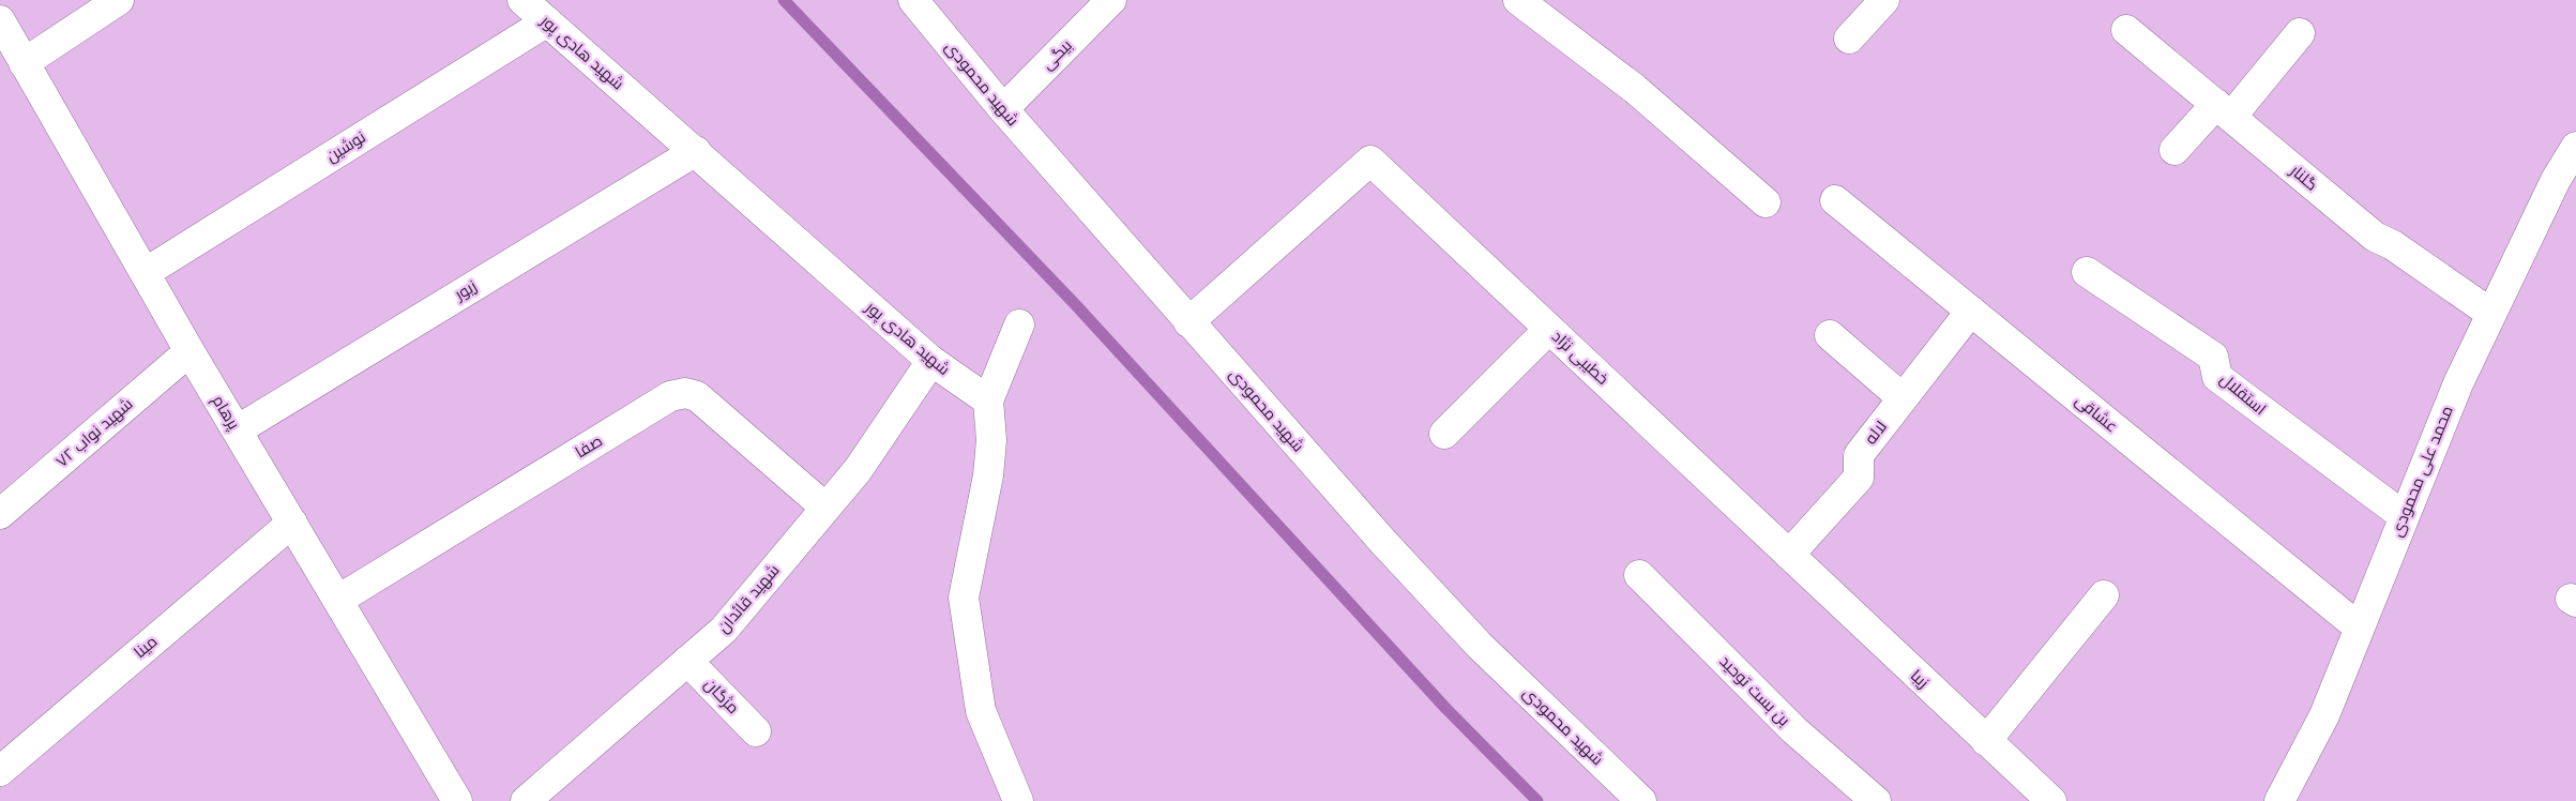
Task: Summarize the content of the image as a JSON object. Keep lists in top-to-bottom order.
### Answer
{
  "streets": {
    "street": [
      "شهید هادی پور",
      "بیگی",
      "شهید محمودی",
      "نوشین",
      "گلنار",
      "زیور",
      "خطیبی نژاد",
      "استقلال",
      "پرهام",
      "عشاقی",
      "شهید نواب ۷۲",
      "لاله",
      "صفا",
      "محمد علی محمودی",
      "شهید قائدان",
      "مینا",
      "زیبا",
      "بن بست توحید",
      "مژگان"
    ]
  },
  "crossings": [
    ["شهید هادی پور", "نوشین"],
    ["شهید هادی پور", "زیور"],
    ["شهید هادی پور", "شهید قائدان"],
    ["بیگی", "شهید محمودی"],
    ["شهید محمودی", "خطیبی نژاد"],
    ["نوشین", "پرهام"],
    ["گلنار", "محمد علی محمودی"],
    ["زیور", "پرهام"],
    ["خطیبی نژاد", "لاله"],
    ["خطیبی نژاد", "زیبا"],
    ["استقلال", "محمد علی محمودی"],
    ["پرهام", "شهید نواب ۷۲"],
    ["پرهام", "صفا"],
    ["پرهام", "مینا"],
    ["عشاقی", "لاله"],
    ["عشاقی", "محمد علی محمودی"],
    ["لاله", "زیبا"],
    ["صفا", "شهید قائدان"],
    ["شهید قائدان", "مژگان"]
  ]
}
